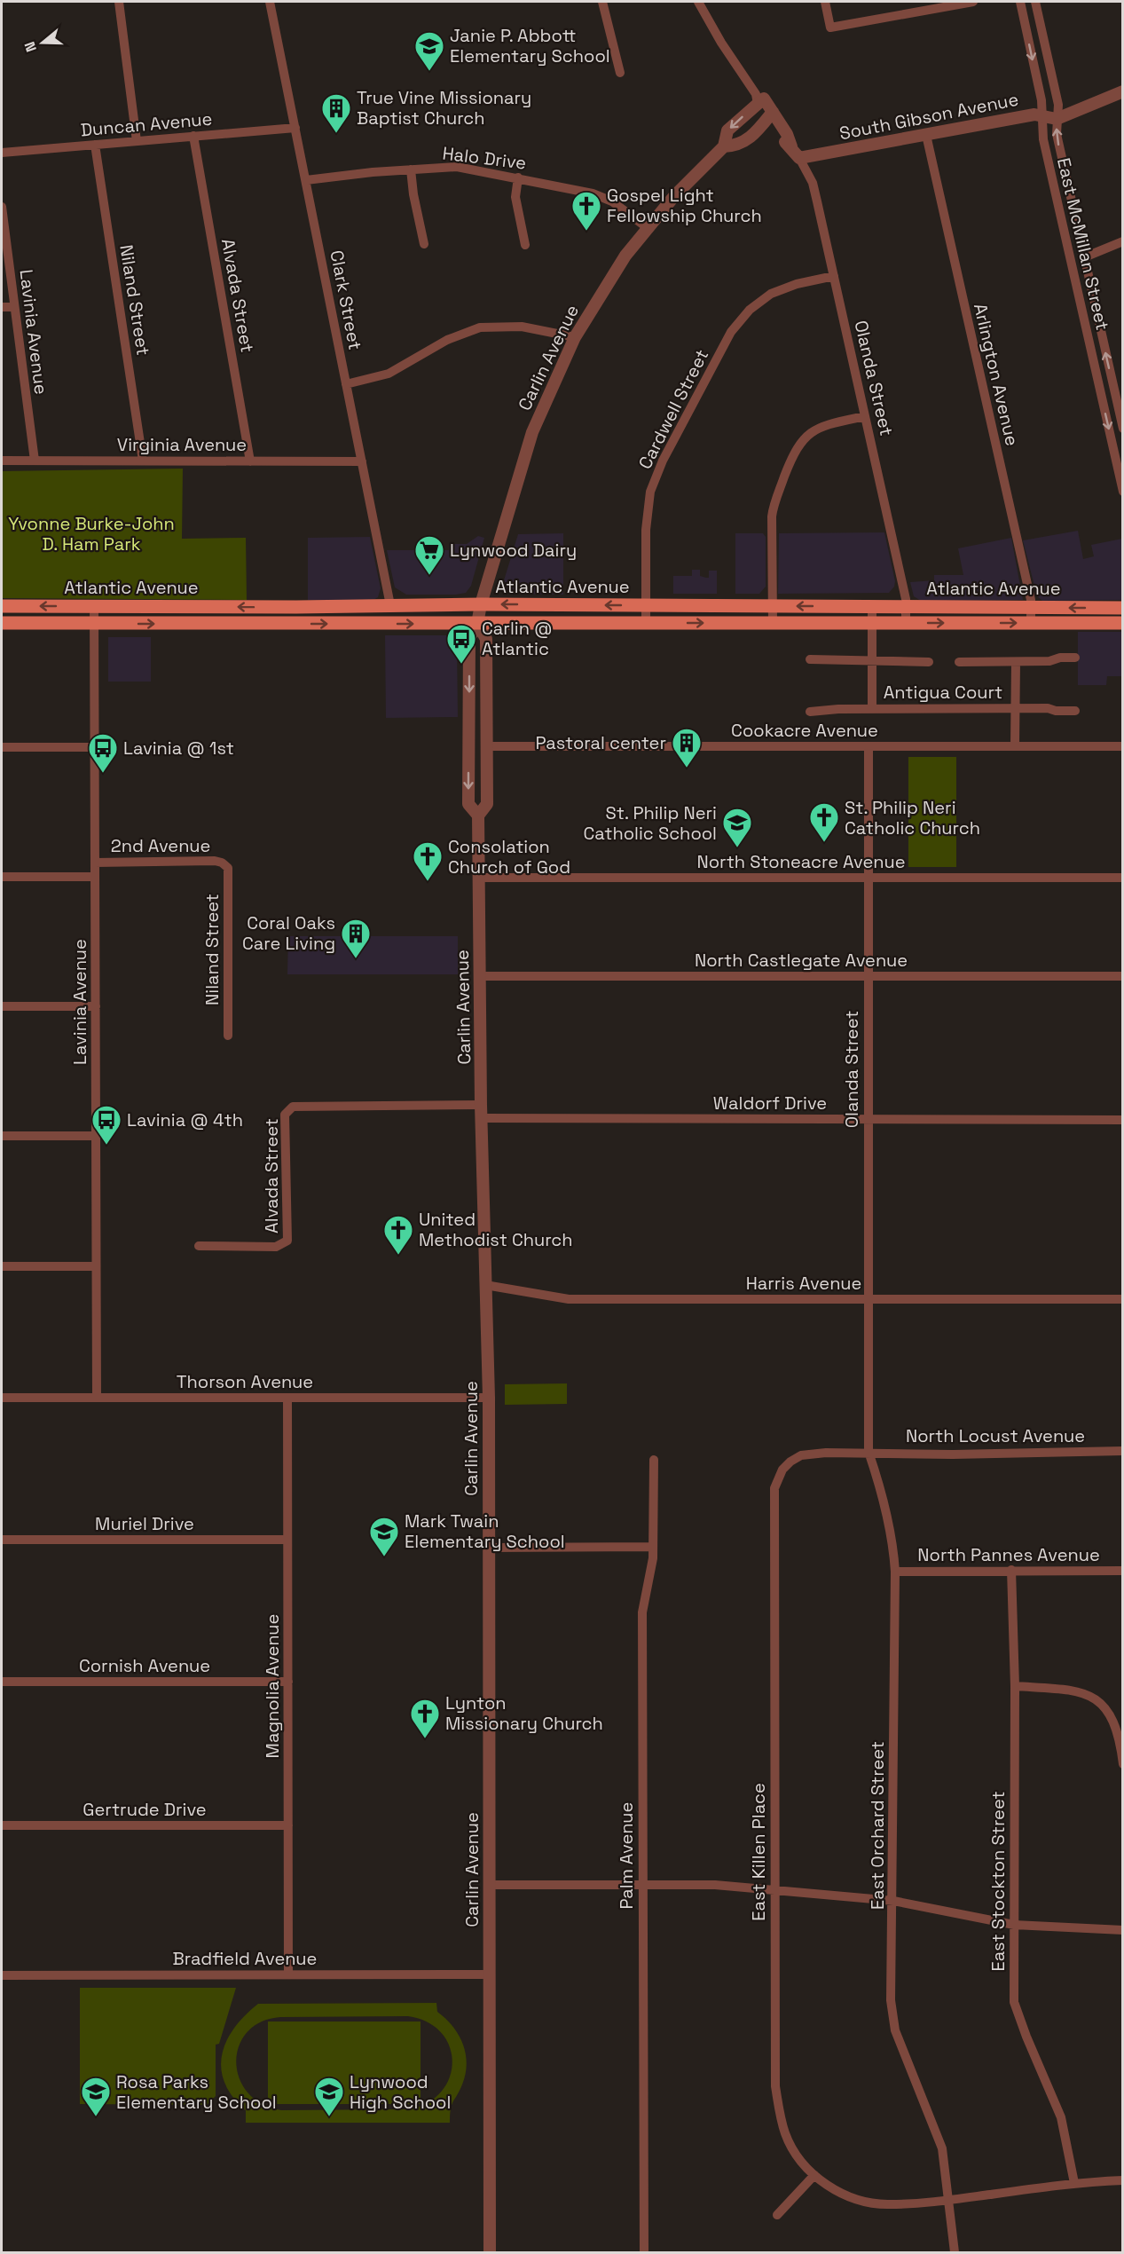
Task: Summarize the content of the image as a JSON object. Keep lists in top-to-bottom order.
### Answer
{
  "streets": {
    "main road": ["Atlantic Avenue"],
    "street": [
      "South Gibson Avenue",
      "Duncan Avenue",
      "Halo Drive",
      "East McMillan Street",
      "Alvada Street",
      "Niland Street",
      "Clark Street",
      "Lavinia Avenue",
      "Carlin Avenue",
      "Arlington Avenue",
      "Olanda Street",
      "Cardwell Street",
      "Virginia Avenue",
      "Antigua Court",
      "Cookacre Avenue",
      "2nd Avenue",
      "North Stoneacre Avenue",
      "North Castlegate Avenue",
      "Waldorf Drive",
      "Harris Avenue",
      "Thorson Avenue",
      "North Locust Avenue",
      "Muriel Drive",
      "North Pannes Avenue",
      "Cornish Avenue",
      "Magnolia Avenue",
      "Gertrude Drive",
      "East Orchard Street",
      "East Killen Place",
      "Palm Avenue",
      "East Stockton Street",
      "Bradfield Avenue"
    ]
  },
  "crossings": [
    ["South Gibson Avenue", "East McMillan Street"],
    ["South Gibson Avenue", "Arlington Avenue"],
    ["South Gibson Avenue", "Olanda Street"],
    ["Duncan Avenue", "Alvada Street"],
    ["Duncan Avenue", "Niland Street"],
    ["Duncan Avenue", "Clark Street"],
    ["Halo Drive", "Clark Street"],
    ["Halo Drive", "Carlin Avenue"],
    ["Alvada Street", "Carlin Avenue"],
    ["Alvada Street", "Virginia Avenue"],
    ["Niland Street", "Virginia Avenue"],
    ["Niland Street", "2nd Avenue"],
    ["Clark Street", "Virginia Avenue"],
    ["Clark Street", "Atlantic Avenue"],
    ["Lavinia Avenue", "Virginia Avenue"],
    ["Lavinia Avenue", "Atlantic Avenue"],
    ["Lavinia Avenue", "2nd Avenue"],
    ["Lavinia Avenue", "Thorson Avenue"],
    ["Carlin Avenue", "Olanda Street"],
    ["Carlin Avenue", "Atlantic Avenue"],
    ["Carlin Avenue", "Cookacre Avenue"],
    ["Carlin Avenue", "North Stoneacre Avenue"],
    ["Carlin Avenue", "North Castlegate Avenue"],
    ["Carlin Avenue", "Waldorf Drive"],
    ["Carlin Avenue", "Harris Avenue"],
    ["Carlin Avenue", "Thorson Avenue"],
    ["Carlin Avenue", "Bradfield Avenue"],
    ["Arlington Avenue", "Atlantic Avenue"],
    ["Olanda Street", "Cardwell Street"],
    ["Olanda Street", "Atlantic Avenue"],
    ["Olanda Street", "Cookacre Avenue"],
    ["Olanda Street", "North Stoneacre Avenue"],
    ["Olanda Street", "North Castlegate Avenue"],
    ["Olanda Street", "Waldorf Drive"],
    ["Olanda Street", "Harris Avenue"],
    ["Olanda Street", "East Orchard Street"],
    ["Cardwell Street", "Atlantic Avenue"],
    ["Thorson Avenue", "Magnolia Avenue"],
    ["North Locust Avenue", "East Orchard Street"],
    ["North Locust Avenue", "East Killen Place"],
    ["Muriel Drive", "Magnolia Avenue"],
    ["North Pannes Avenue", "East Orchard Street"],
    ["North Pannes Avenue", "East Stockton Street"],
    ["Cornish Avenue", "Magnolia Avenue"],
    ["Magnolia Avenue", "Gertrude Drive"],
    ["Magnolia Avenue", "Bradfield Avenue"],
    ["East Orchard Street", "East Killen Place"],
    ["East Killen Place", "East Stockton Street"]
  ],
  "parks": ["Yvonne Burke-John D. Ham Park"],
  "places": {
    "school or university": [
      "Janie P. Abbott Elementary School",
      "St. Philip Neri Catholic School",
      "Mark Twain Elementary School",
      "Rosa Parks Elementary School",
      "Lynwood High School"
    ],
    "building": ["True Vine Missionary Baptist Church", "Pastoral center", "Coral Oaks Care Living"],
    "church": [
      "Gospel Light Fellowship Church",
      "St. Philip Neri Catholic Church",
      "Consolation Church of God",
      "United Methodist Church",
      "Lynton Missionary Church"
    ],
    "supermarket": ["Lynwood Dairy"],
    "bus stop": ["Carlin @ Atlantic", "Lavinia @ 1st", "Lavinia @ 4th"]
  },
  "north": "left"
}
